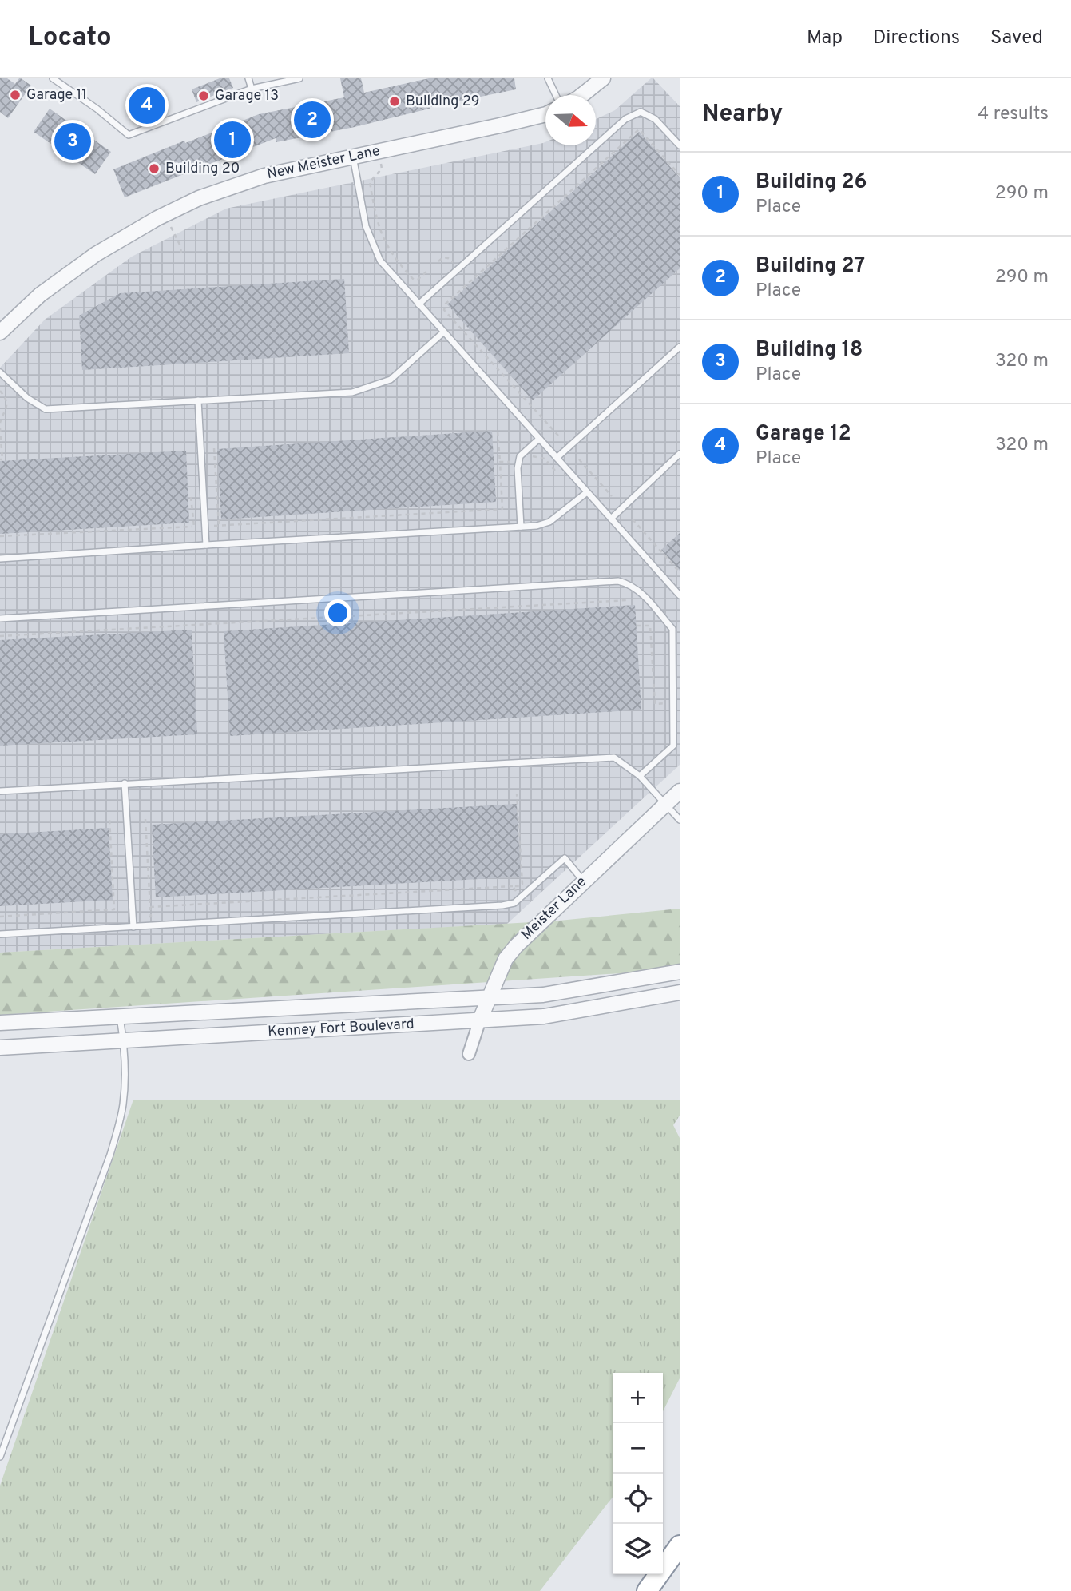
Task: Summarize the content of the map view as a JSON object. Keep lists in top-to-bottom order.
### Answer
{
  "streets": {
    "street": ["New Meister Lane", "Meister Lane", "Kenney Fort Boulevard"]
  },
  "crossings": [
    ["Meister Lane", "Kenney Fort Boulevard"]
  ],
  "places": [
    "Garage 11",
    "Garage 13",
    "Building 29",
    "Building 20"
  ],
  "north": "right",
  "page": {
    "header": "Locato",
    "nav": ["Map", "Directions", "Saved"],
    "heading": ["Nearby", "4 results"],
    "pins": [
      "4",
      "2",
      "1",
      "3"
    ],
    "list": [
      {
        "mark": "1",
        "name": "Building 26",
        "note": "Place",
        "value": "290 m"
      },
      {
        "mark": "2",
        "name": "Building 27",
        "note": "Place",
        "value": "290 m"
      },
      {
        "mark": "3",
        "name": "Building 18",
        "note": "Place",
        "value": "320 m"
      },
      {
        "mark": "4",
        "name": "Garage 12",
        "note": "Place",
        "value": "320 m"
      }
    ],
    "map_buttons": ["+", "−"]
  }
}
